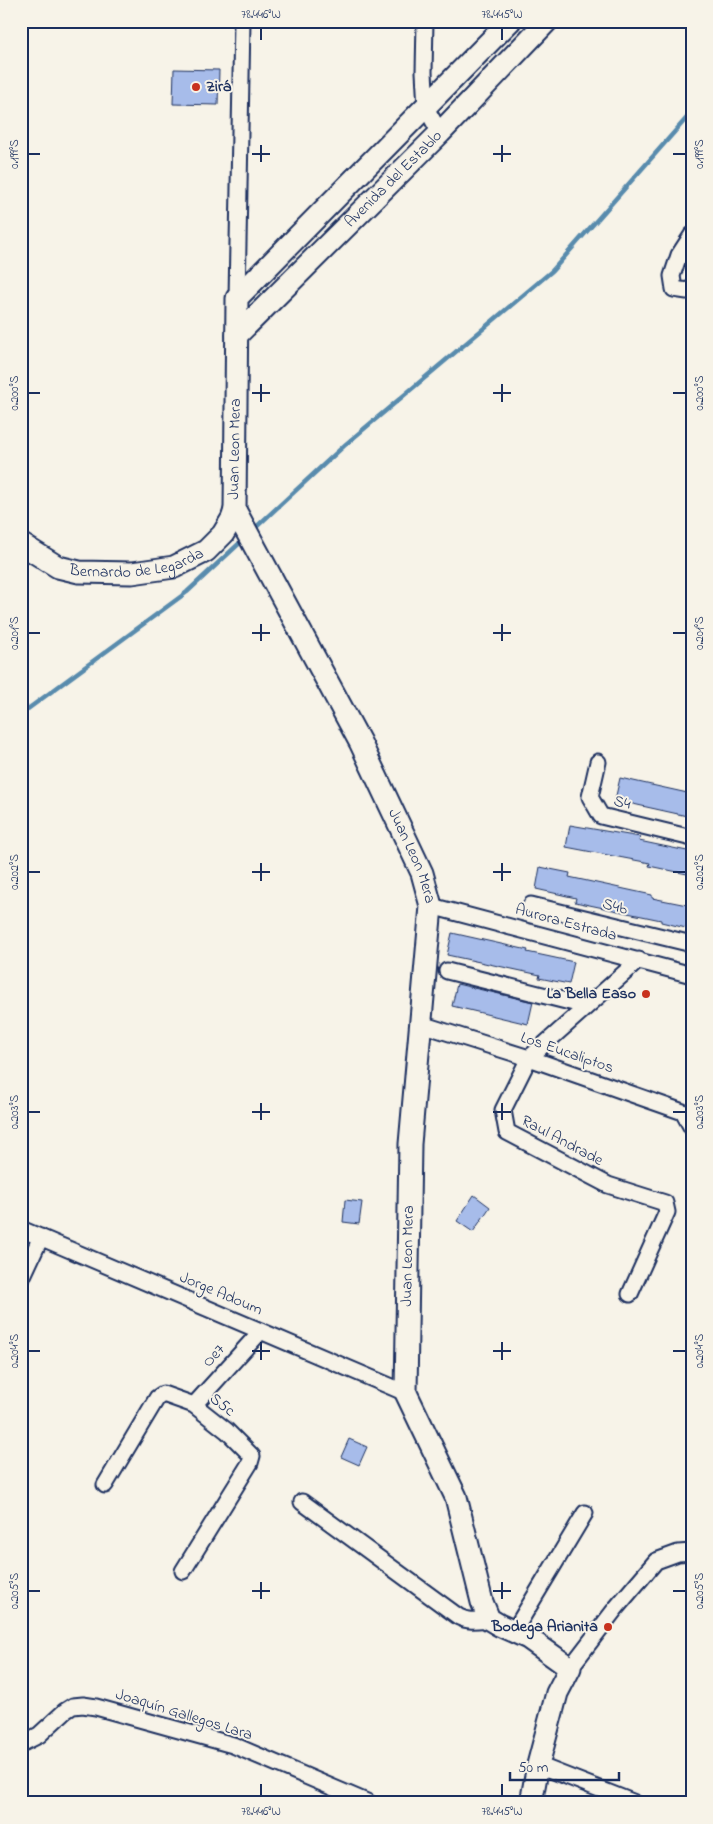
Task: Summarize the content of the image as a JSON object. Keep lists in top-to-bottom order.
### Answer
{
  "streets": {
    "street": [
      "Avenida del Establo",
      "Juan Leon Mera",
      "Bernardo de Legarda",
      "S4",
      "S4b",
      "Aurora Estrada",
      "Los Eucaliptos",
      "Raul Andrade",
      "Jorge Adoum",
      "Oe7",
      "S5c",
      "Joaquín Gallegos Lara"
    ]
  },
  "crossings": [
    ["Avenida del Establo", "Juan Leon Mera"],
    ["Juan Leon Mera", "Bernardo de Legarda"],
    ["Juan Leon Mera", "Aurora Estrada"],
    ["Juan Leon Mera", "Los Eucaliptos"],
    ["Juan Leon Mera", "Jorge Adoum"],
    ["Aurora Estrada", "Raul Andrade"],
    ["Los Eucaliptos", "Raul Andrade"],
    ["Jorge Adoum", "Oe7"],
    ["Oe7", "S5c"]
  ],
  "places": ["Zirá", "La Bella Easo", "Bodega Arianita"],
  "scale_bar": "50 m",
  "coordinates": [
    "78.446°W",
    "78.445°W",
    "0.199°S",
    "0.200°S",
    "0.201°S",
    "0.202°S",
    "0.203°S",
    "0.204°S",
    "0.205°S"
  ]
}
